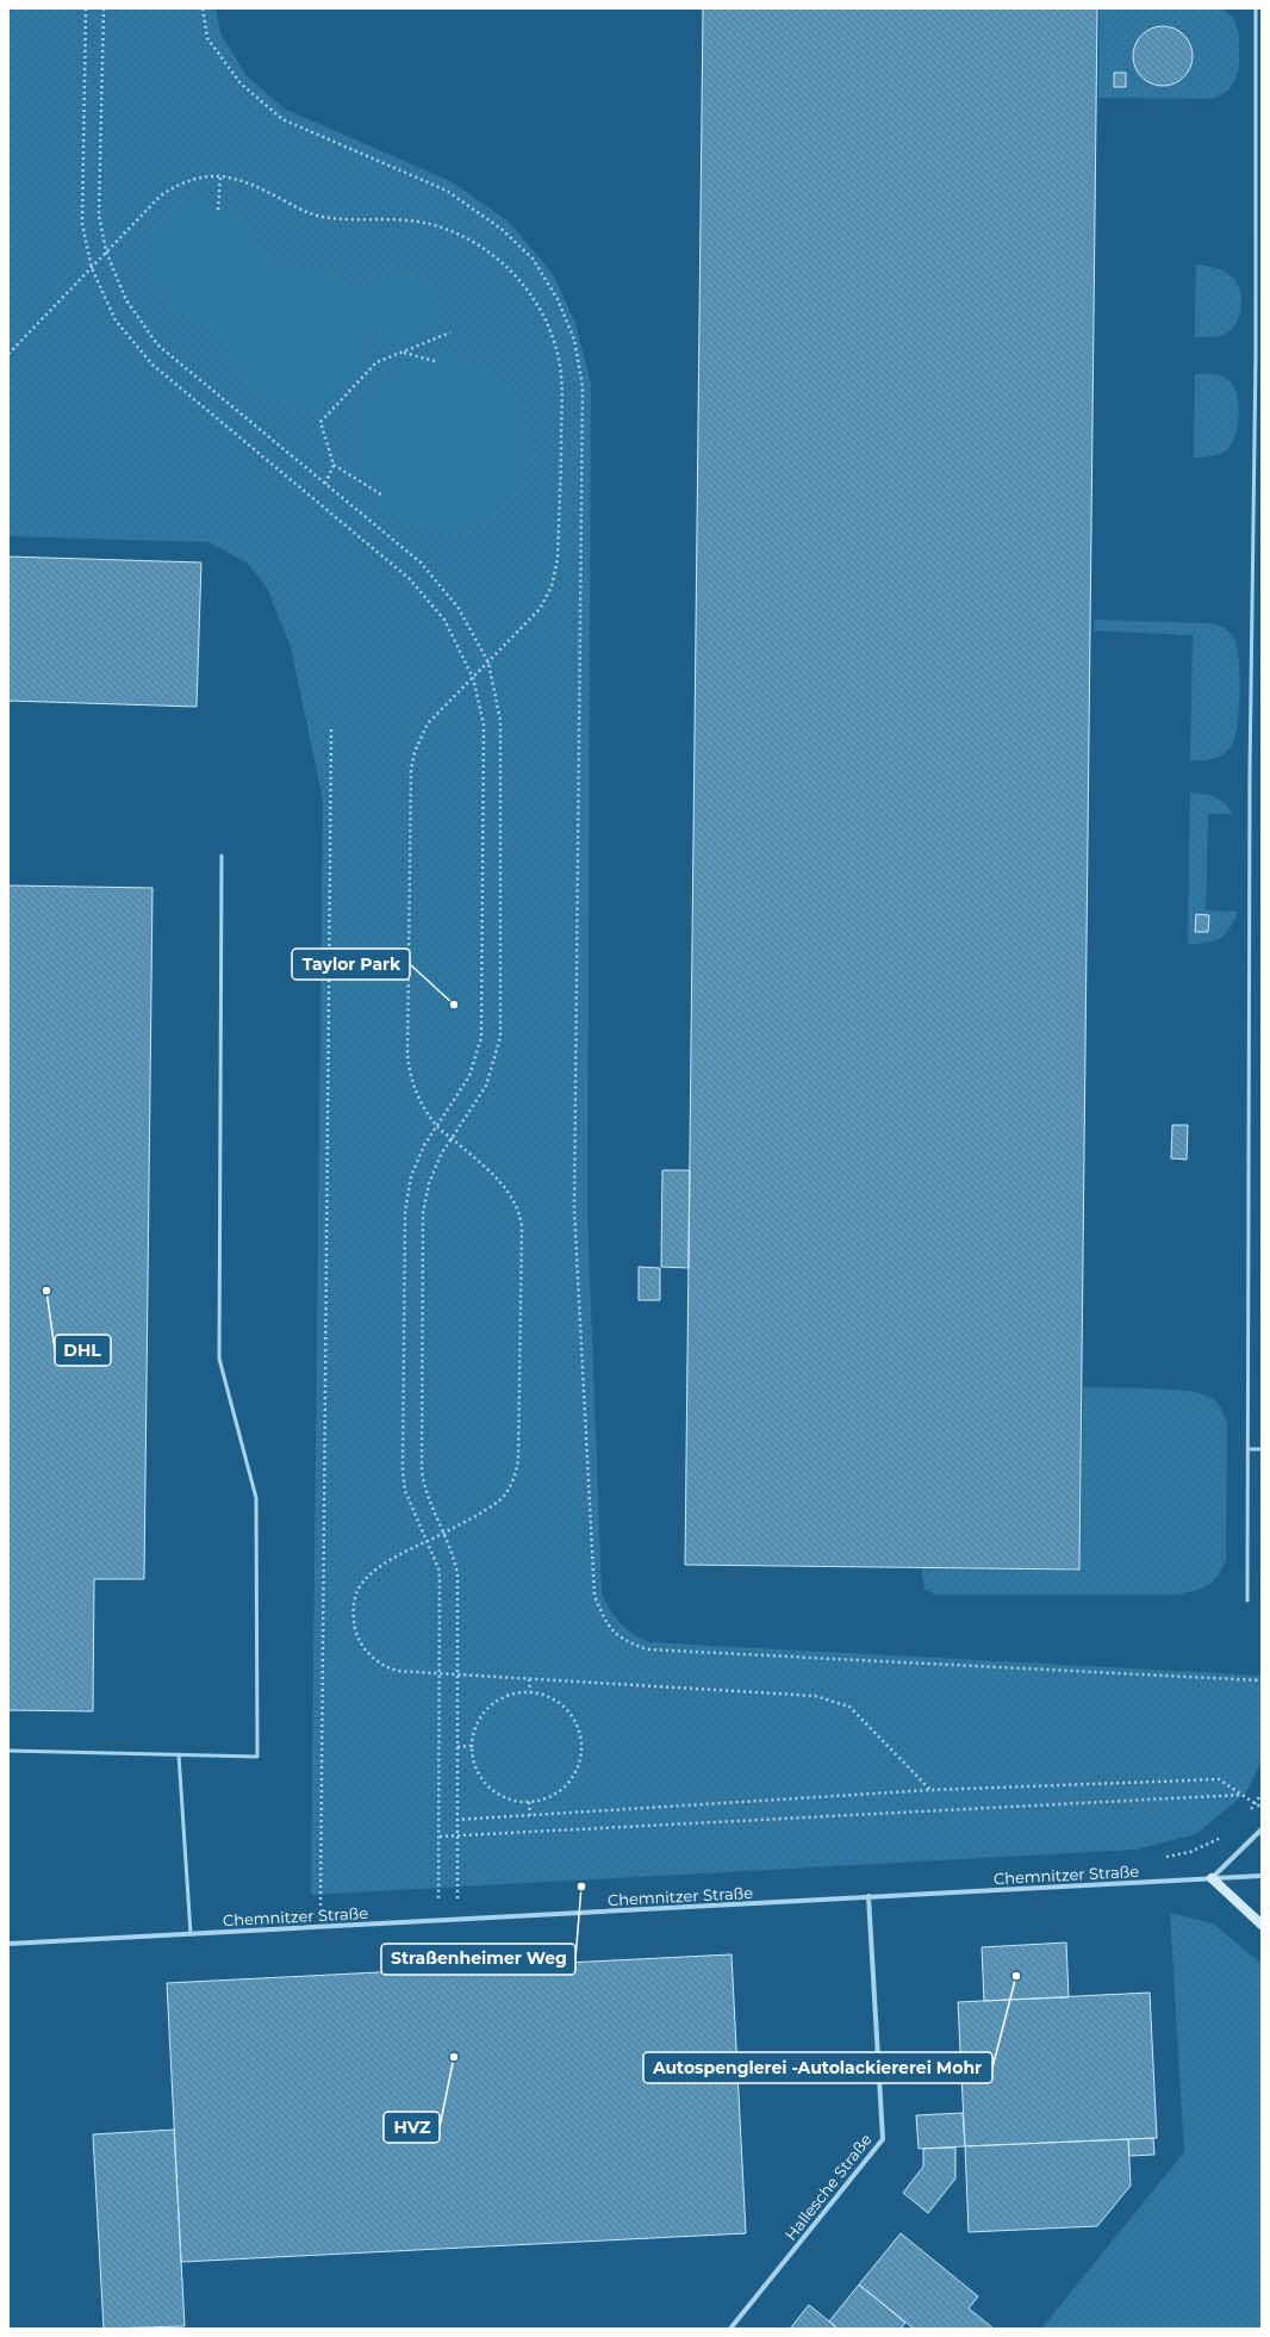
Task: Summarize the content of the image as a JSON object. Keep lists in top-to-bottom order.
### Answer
{
  "streets": {
    "street": ["Chemnitzer Straße", "Hallesche Straße"]
  },
  "crossings": [
    ["Chemnitzer Straße", "Hallesche Straße"]
  ],
  "places": [
    "Taylor Park",
    "DHL",
    "Straßenheimer Weg",
    "Autospenglerei -Autolackiererei Mohr",
    "HVZ"
  ]
}
